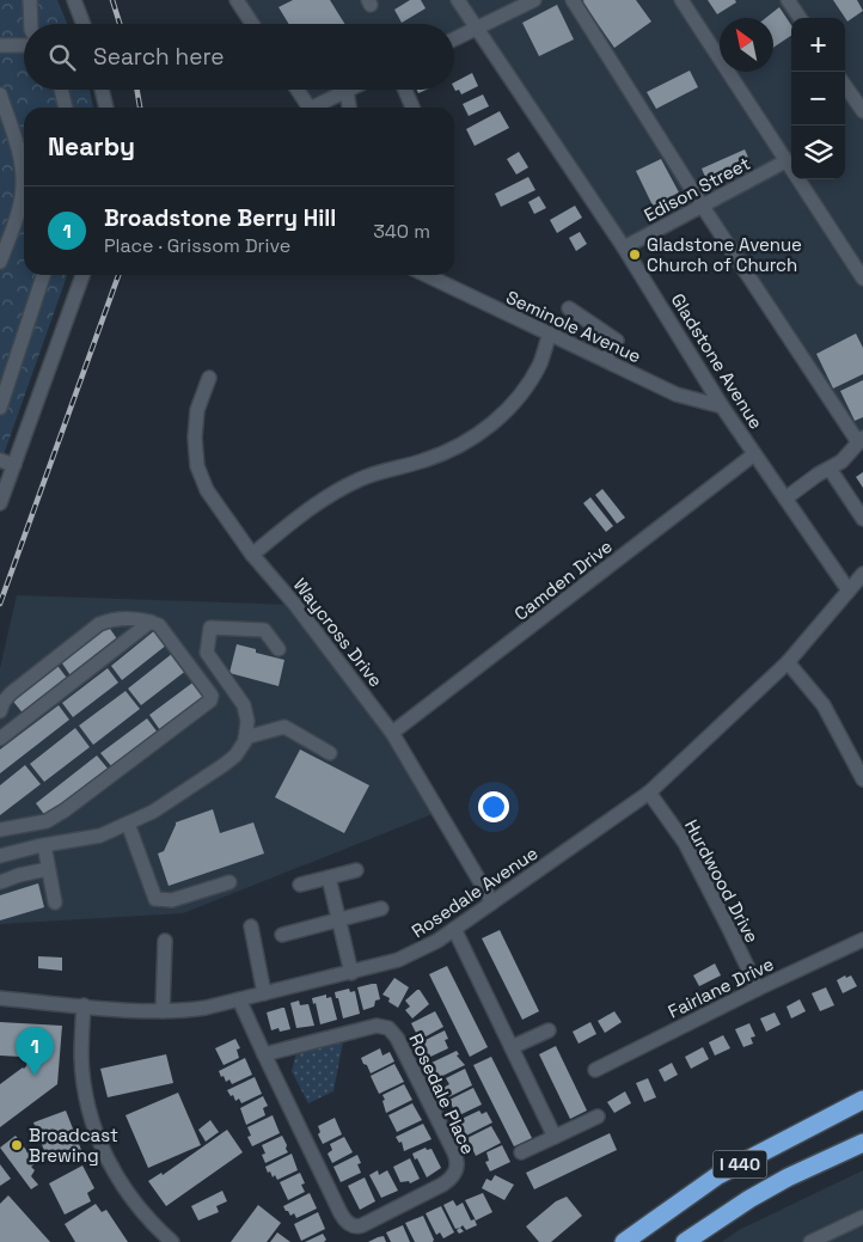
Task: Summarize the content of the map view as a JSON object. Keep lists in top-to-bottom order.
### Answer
{
  "streets": {
    "highway": ["I 440"],
    "street": [
      "Edison Street",
      "Seminole Avenue",
      "Gladstone Avenue",
      "Camden Drive",
      "Waycross Drive",
      "Hurdwood Drive",
      "Rosedale Avenue",
      "Fairlane Drive",
      "Rosedale Place"
    ]
  },
  "crossings": [
    ["Edison Street", "Gladstone Avenue"],
    ["Seminole Avenue", "Gladstone Avenue"],
    ["Gladstone Avenue", "Camden Drive"],
    ["Gladstone Avenue", "Rosedale Avenue"],
    ["Camden Drive", "Waycross Drive"],
    ["Waycross Drive", "Rosedale Avenue"],
    ["Hurdwood Drive", "Rosedale Avenue"],
    ["Hurdwood Drive", "Fairlane Drive"],
    ["Rosedale Avenue", "Rosedale Place"]
  ],
  "places": ["Gladstone Avenue Church of Church", "Broadcast Brewing"],
  "north": "top left",
  "page": {
    "map_buttons": ["+", "−"],
    "search": "Search here",
    "heading": "Nearby",
    "list": [
      {
        "mark": "1",
        "name": "Broadstone Berry Hill",
        "note": "Place · Grissom Drive",
        "value": "340 m"
      }
    ],
    "pins": "1"
  }
}
